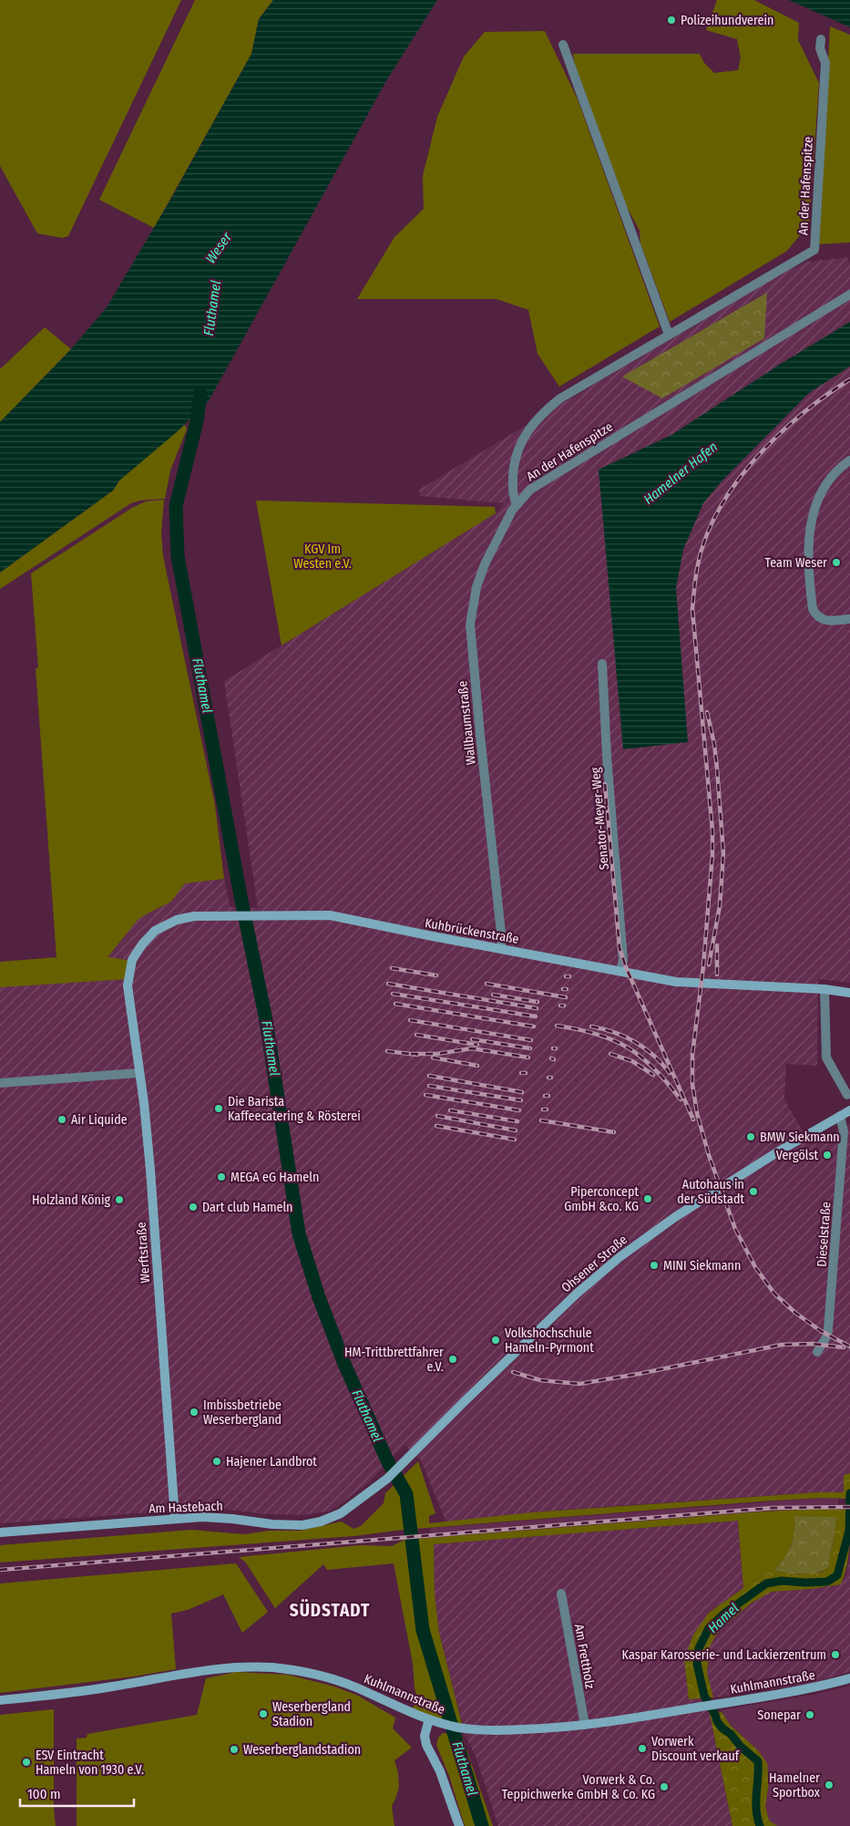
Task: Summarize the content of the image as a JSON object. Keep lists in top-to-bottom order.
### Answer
{
  "streets": {
    "main road": [
      "Kuhbrückenstraße",
      "Werftstraße",
      "Ohsener Straße",
      "Am Hastebach",
      "Kuhlmannstraße"
    ],
    "street": [
      "An der Hafenspitze",
      "Wallbaumstraße",
      "Senator-Meyer-Weg",
      "Dieselstraße",
      "Am Frettholz"
    ]
  },
  "crossings": [
    ["An der Hafenspitze", "Wallbaumstraße"],
    ["Wallbaumstraße", "Kuhbrückenstraße"],
    ["Senator-Meyer-Weg", "Kuhbrückenstraße"],
    ["Kuhbrückenstraße", "Werftstraße"],
    ["Dieselstraße", "Ohsener Straße"],
    ["Werftstraße", "Am Hastebach"],
    ["Ohsener Straße", "Am Hastebach"],
    ["Am Frettholz", "Kuhlmannstraße"]
  ],
  "districts": ["SÜDSTADT"],
  "water": [
    "Weser",
    "Fluthamel",
    "Hamelner Hafen",
    "Hamel"
  ],
  "parks": ["KGV Im Westen e.V."],
  "places": [
    "Polizeihundverein",
    "Team Weser",
    "Die Barista Kaffeecatering & Rösterei",
    "Air Liquide",
    "BMW Siekmann",
    "Vergölst",
    "MEGA eG Hameln",
    "Autohaus in der Südstadt",
    "Piperconcept GmbH &co. KG",
    "Holzland König",
    "Dart club Hameln",
    "MINI Siekmann",
    "Volkshochschule Hameln-Pyrmont",
    "HM-Trittbrettfahrer e.V.",
    "Imbissbetriebe Weserbergland",
    "Hajener Landbrot",
    "Kaspar Karosserie- und Lackierzentrum",
    "Weserbergland Stadion",
    "Sonepar",
    "Vorwerk Discount verkauf",
    "Weserberglandstadion",
    "ESV Eintracht Hameln von 1930 e.V.",
    "Hamelner Sportbox",
    "Vorwerk & Co. Teppichwerke GmbH & Co. KG"
  ],
  "scale_bar": "100 m"
}
